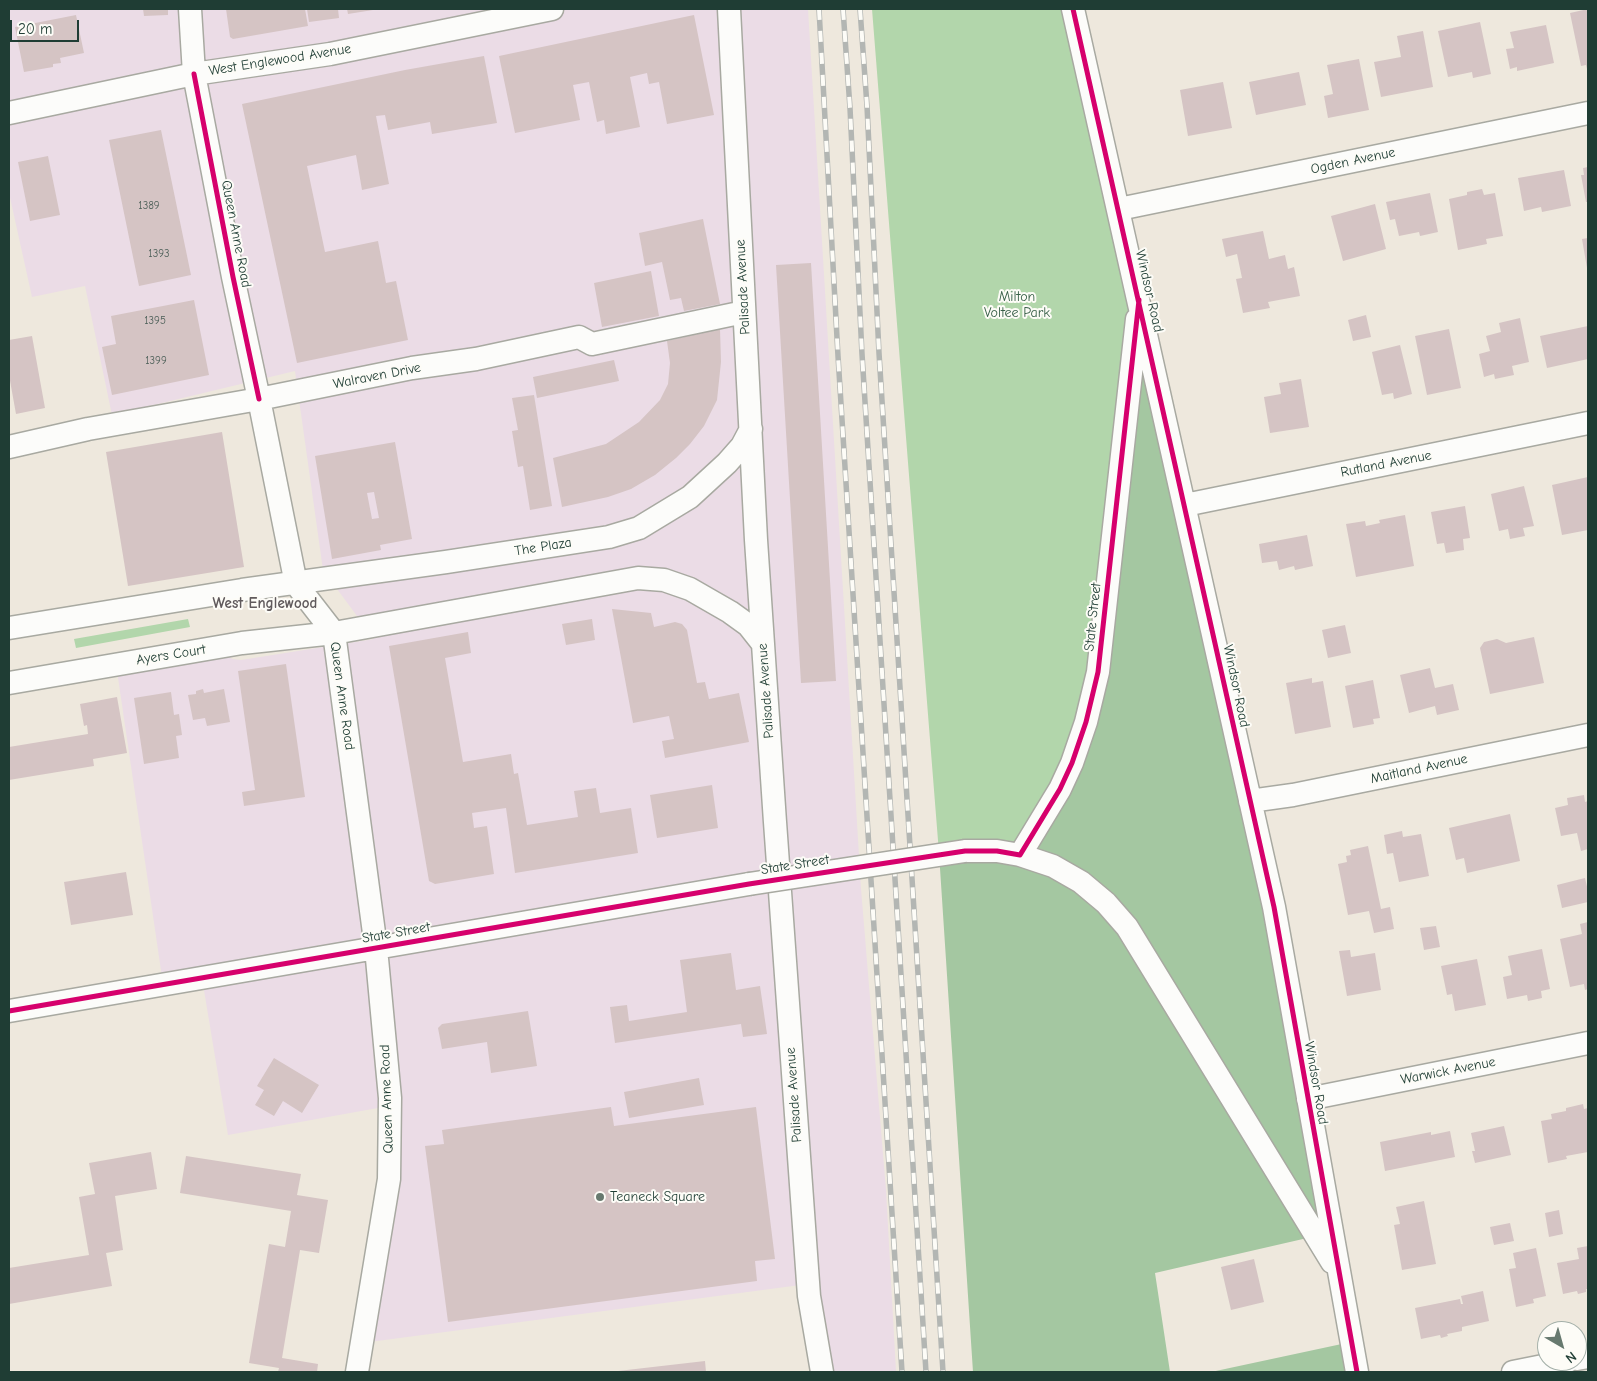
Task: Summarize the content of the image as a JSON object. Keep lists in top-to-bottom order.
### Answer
{
  "streets": {
    "street": [
      "West Englewood Avenue",
      "Ogden Avenue",
      "Queen Anne Road",
      "Palisade Avenue",
      "Windsor Road",
      "Walraven Drive",
      "Rutland Avenue",
      "The Plaza",
      "State Street",
      "Ayers Court",
      "Maitland Avenue",
      "Warwick Avenue"
    ]
  },
  "crossings": [
    ["West Englewood Avenue", "Queen Anne Road"],
    ["Ogden Avenue", "Windsor Road"],
    ["Queen Anne Road", "Walraven Drive"],
    ["Queen Anne Road", "The Plaza"],
    ["Queen Anne Road", "State Street"],
    ["Queen Anne Road", "Ayers Court"],
    ["Palisade Avenue", "Walraven Drive"],
    ["Palisade Avenue", "The Plaza"],
    ["Windsor Road", "Rutland Avenue"],
    ["Windsor Road", "State Street"],
    ["Windsor Road", "Maitland Avenue"],
    ["Windsor Road", "Warwick Avenue"]
  ],
  "districts": ["West Englewood"],
  "parks": ["Milton Voltee Park"],
  "places": ["Teaneck Square"],
  "house_numbers": [
    "1389",
    "1393",
    "1395",
    "1399"
  ],
  "scale_bar": "20 m",
  "north": "bottom right"
}
